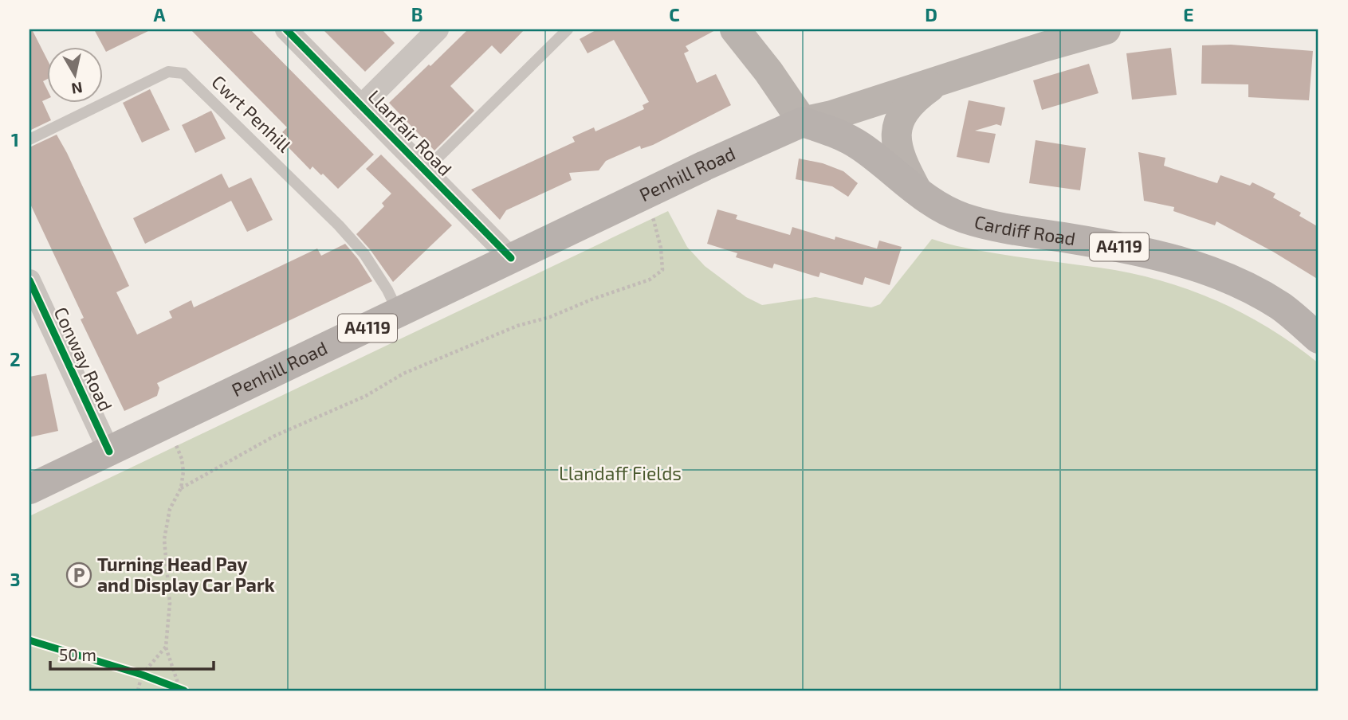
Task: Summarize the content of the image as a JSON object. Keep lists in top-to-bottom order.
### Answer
{
  "streets": {
    "main road": ["Penhill Road", "Cardiff Road", "A4119"],
    "street": ["Llanfair Road", "Conway Road"],
    "lane": ["Cwrt Penhill"]
  },
  "crossings": [
    ["Cwrt Penhill", "Penhill Road"],
    ["Llanfair Road", "Penhill Road"],
    ["Penhill Road", "Cardiff Road"],
    ["Penhill Road", "Conway Road"]
  ],
  "parks": ["Llandaff Fields"],
  "places": {
    "parking": ["Turning Head Pay and Display Car Park"]
  },
  "scale_bar": "50 m",
  "north": "bottom",
  "grid": {
    "columns": [
      "A",
      "B",
      "C",
      "D",
      "E"
    ],
    "rows": ["1", "2", "3"]
  }
}
